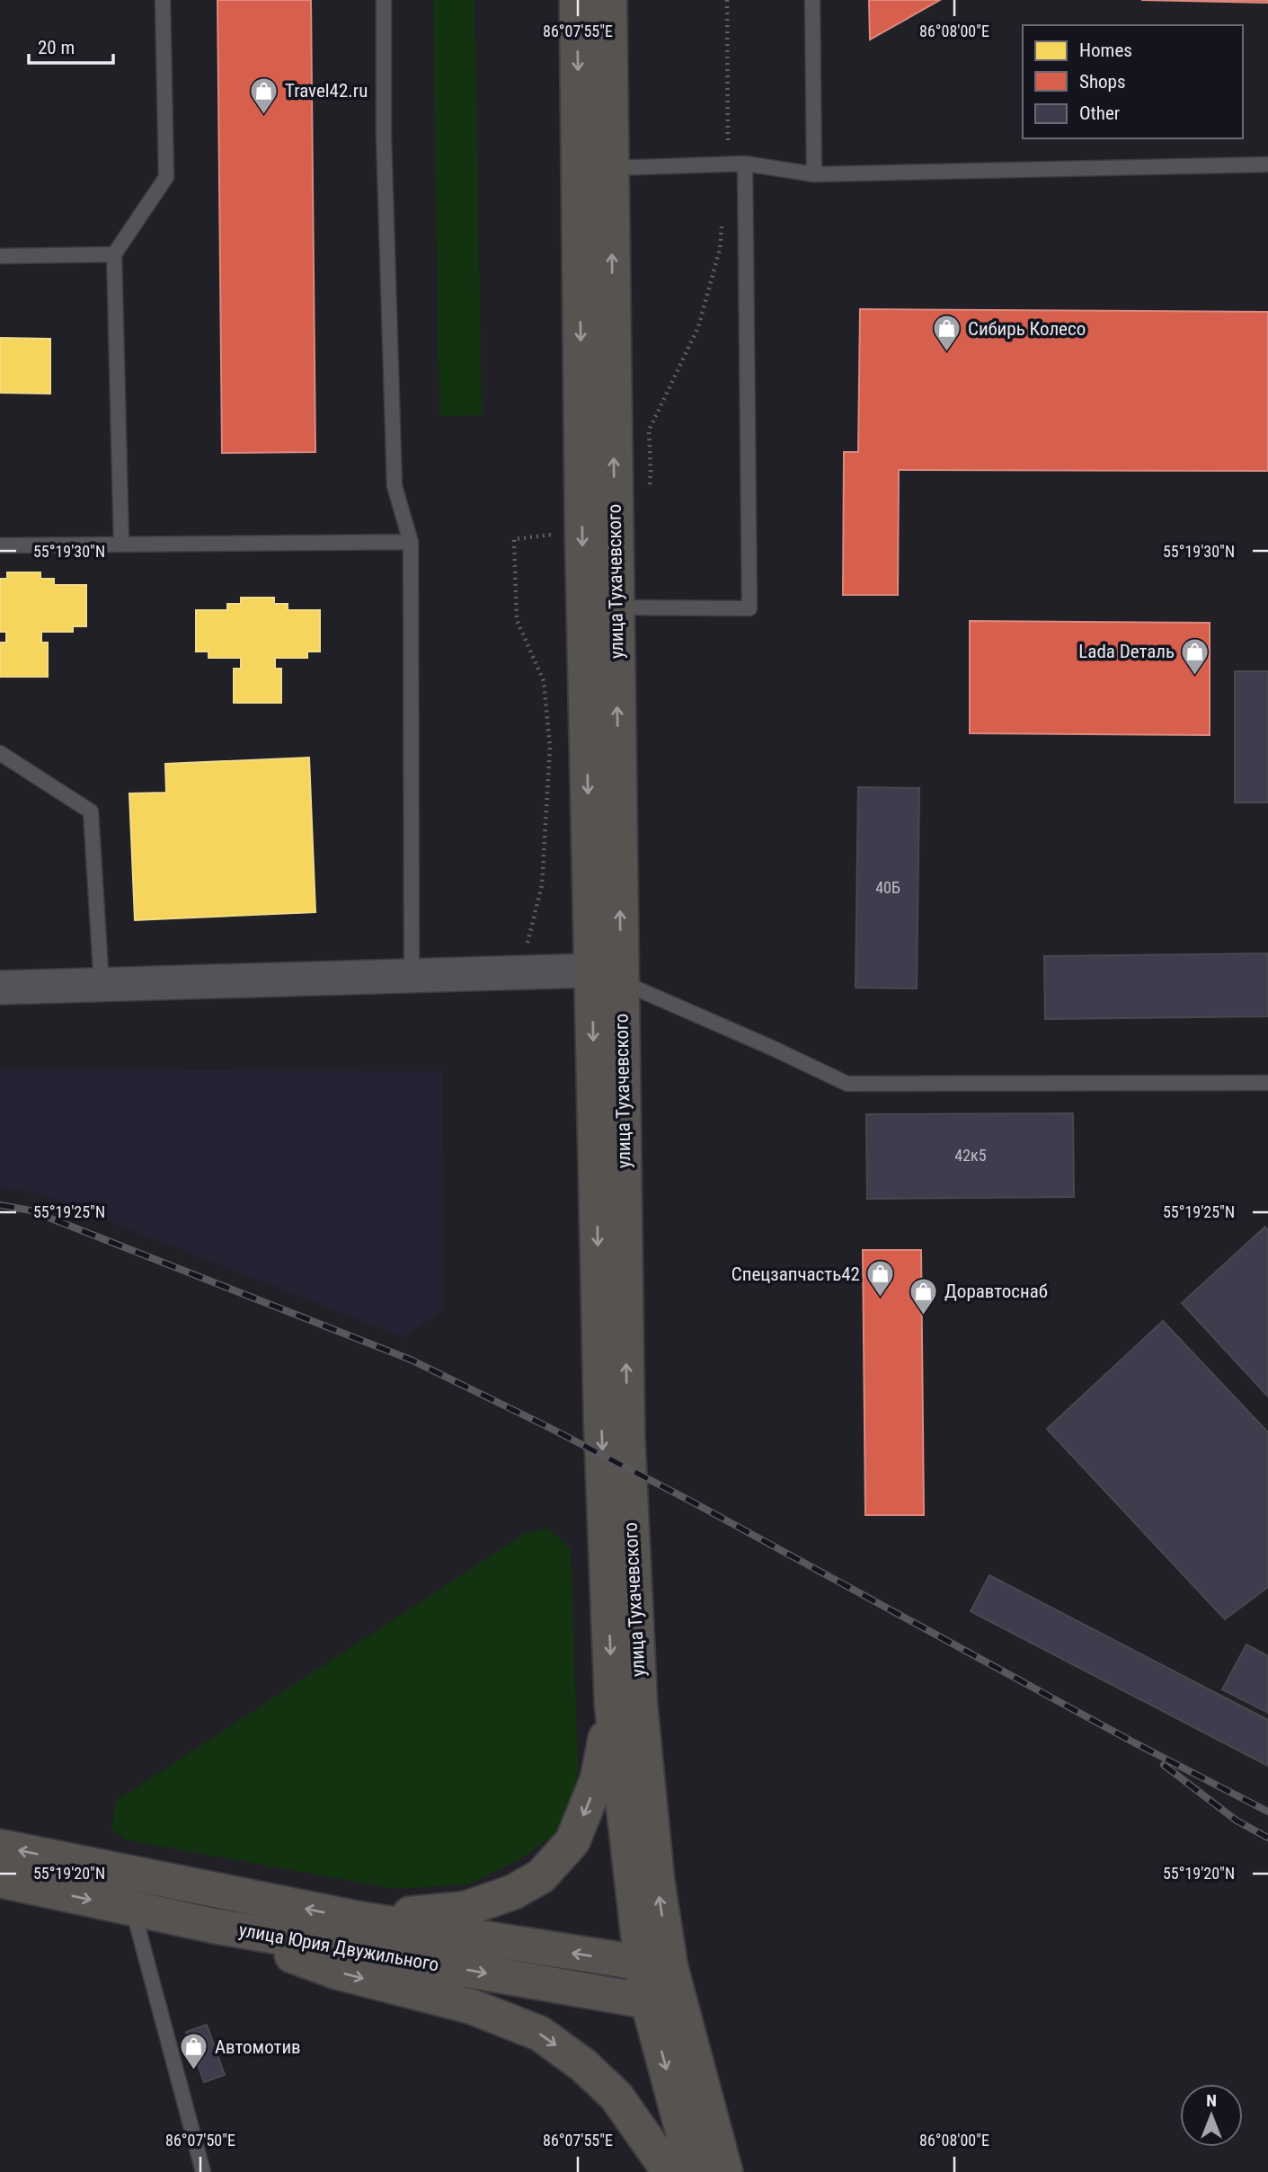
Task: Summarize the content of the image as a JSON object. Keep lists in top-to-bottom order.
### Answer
{
  "streets": {
    "main road": ["улица Тухачевского", "улица Юрия Двужильного"]
  },
  "crossings": [
    ["улица Тухачевского", "улица Юрия Двужильного"]
  ],
  "places": {
    "shop": [
      "Travel42.ru",
      "Сибирь Колесо",
      "Lada Dеталь",
      "Спецзапчасть42",
      "Доравтоснаб",
      "Автомотив"
    ]
  },
  "house_numbers": ["40Б", "42к5"],
  "legend": ["Homes", "Shops", "Other"],
  "scale_bar": "20 m",
  "north": "top",
  "coordinates": [
    "86°07'55\"E",
    "86°08'00\"E",
    "55°19'30\"N",
    "55°19'25\"N",
    "55°19'20\"N",
    "86°07'50\"E"
  ]
}
